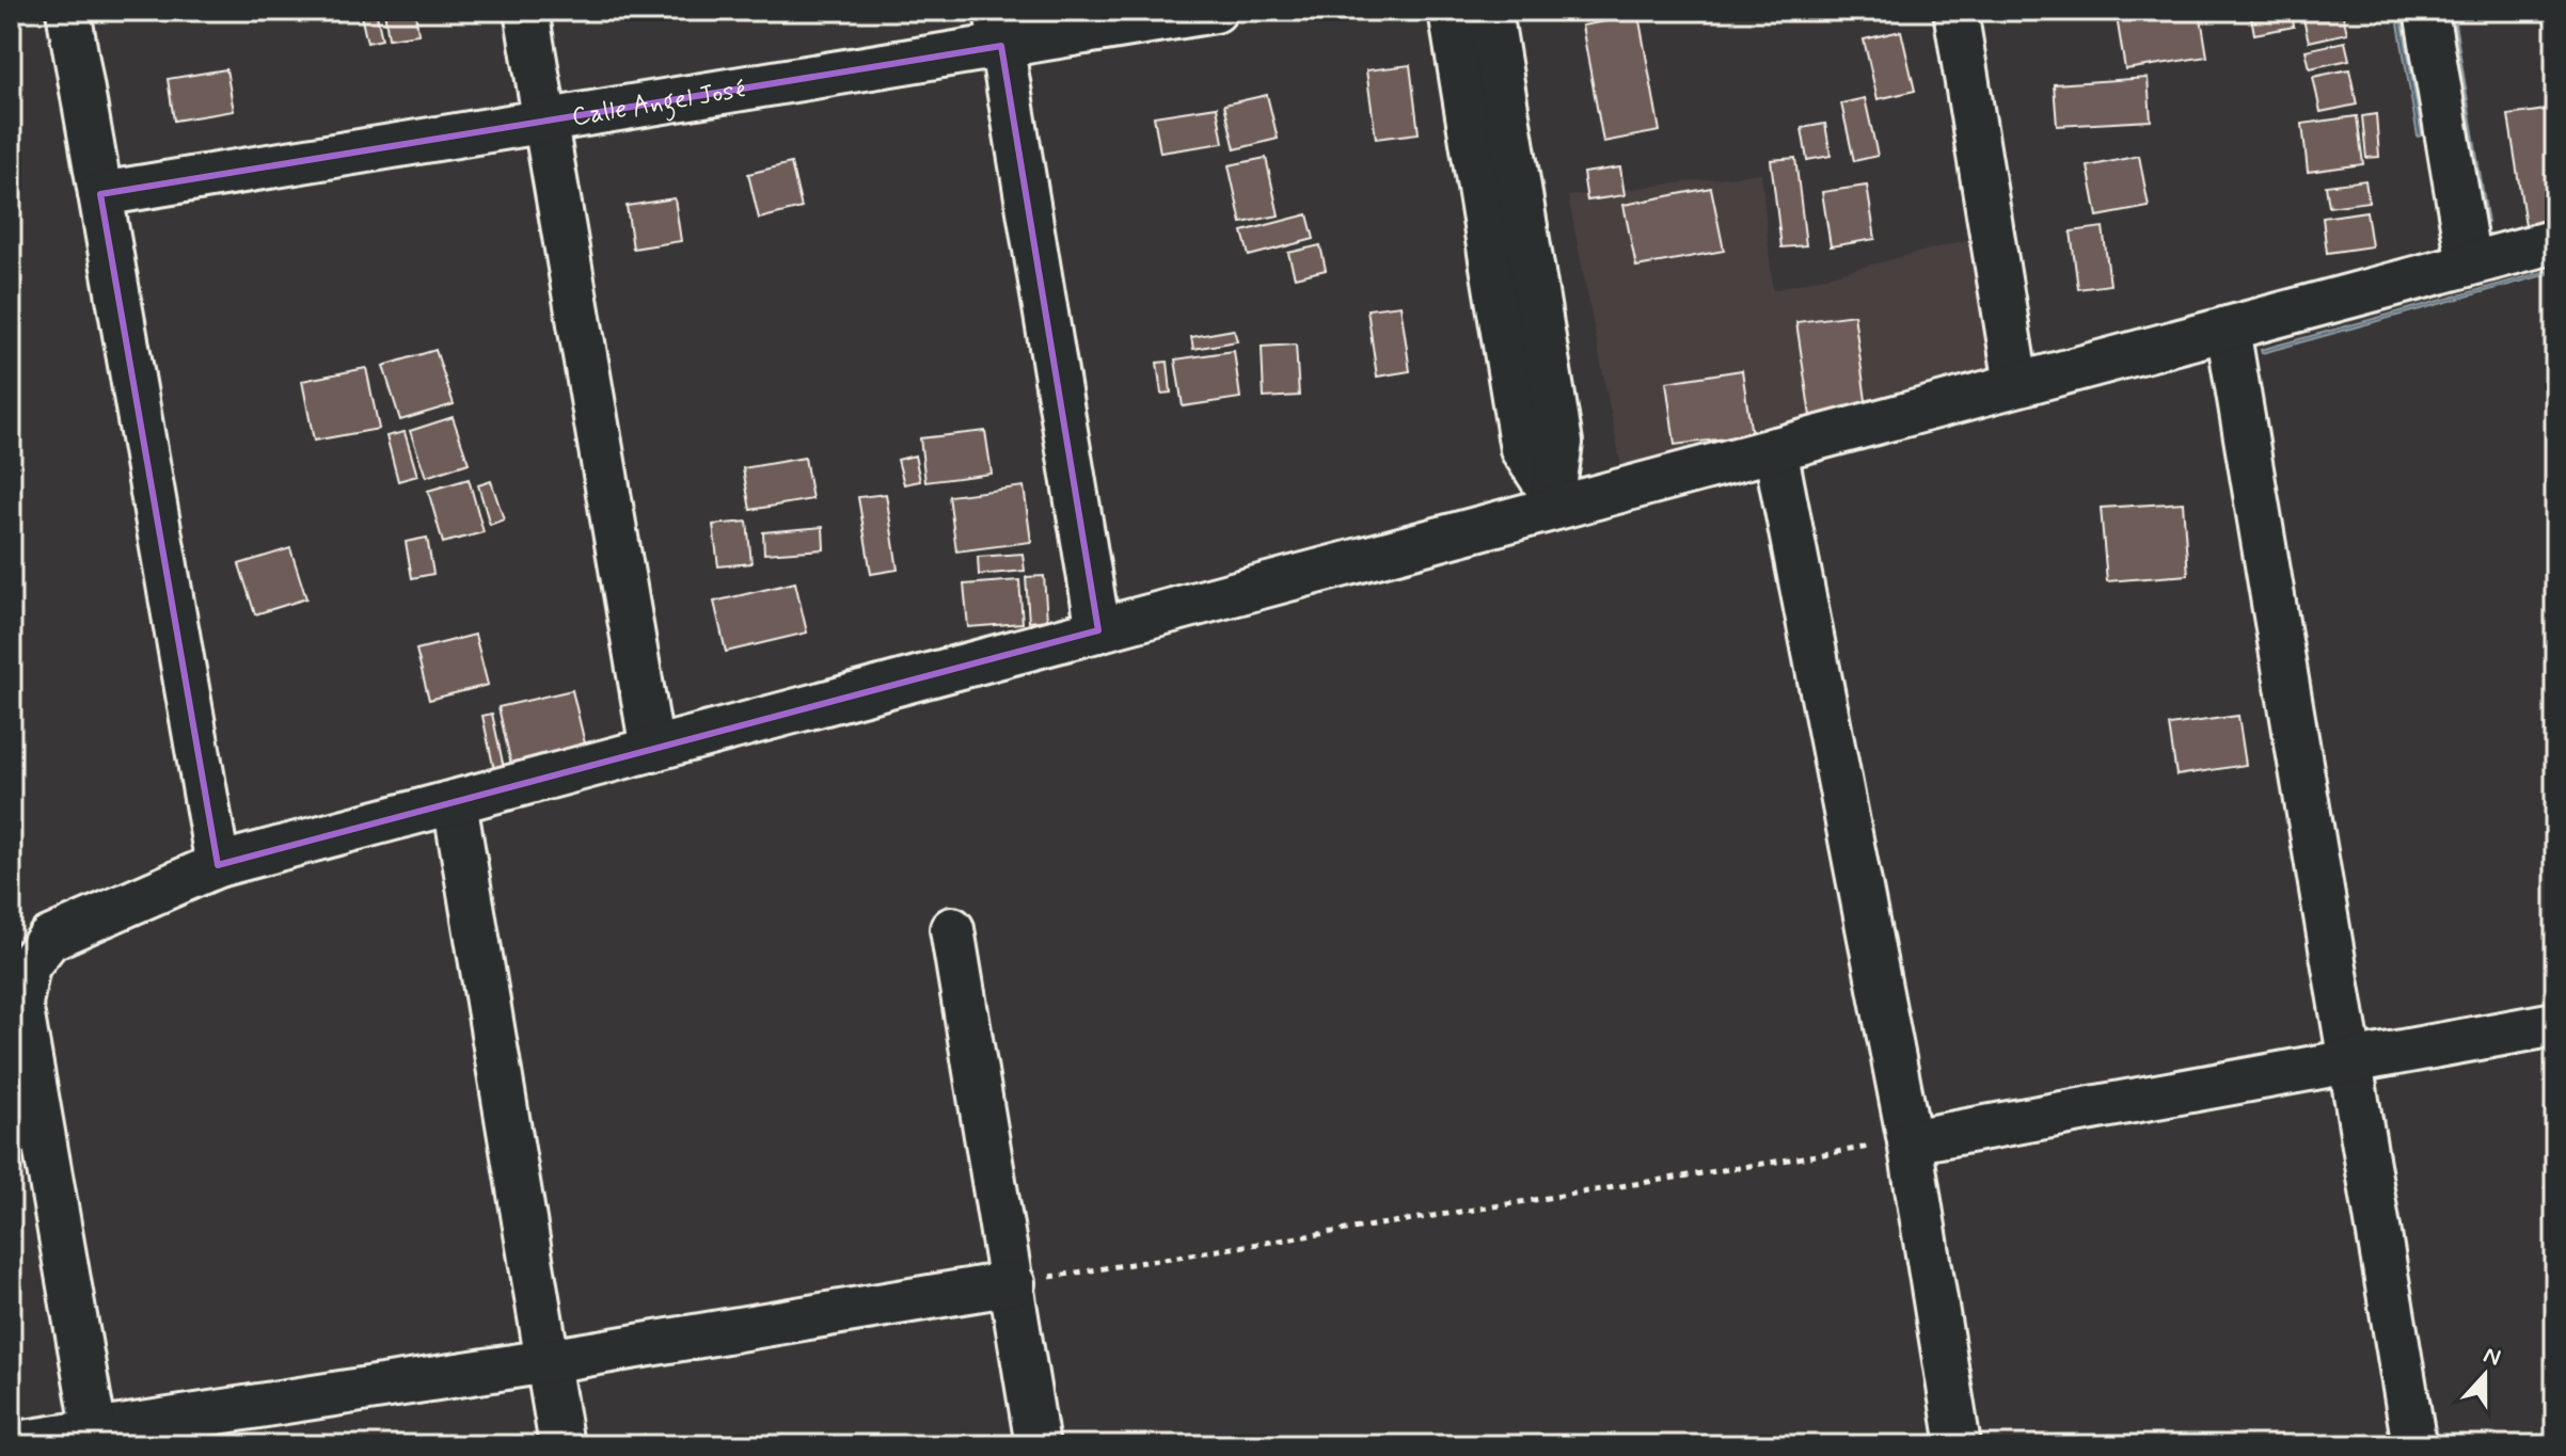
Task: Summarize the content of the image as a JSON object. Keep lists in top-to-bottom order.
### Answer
{
  "streets": {
    "street": ["Calle Angel José"]
  },
  "north": "top"
}
